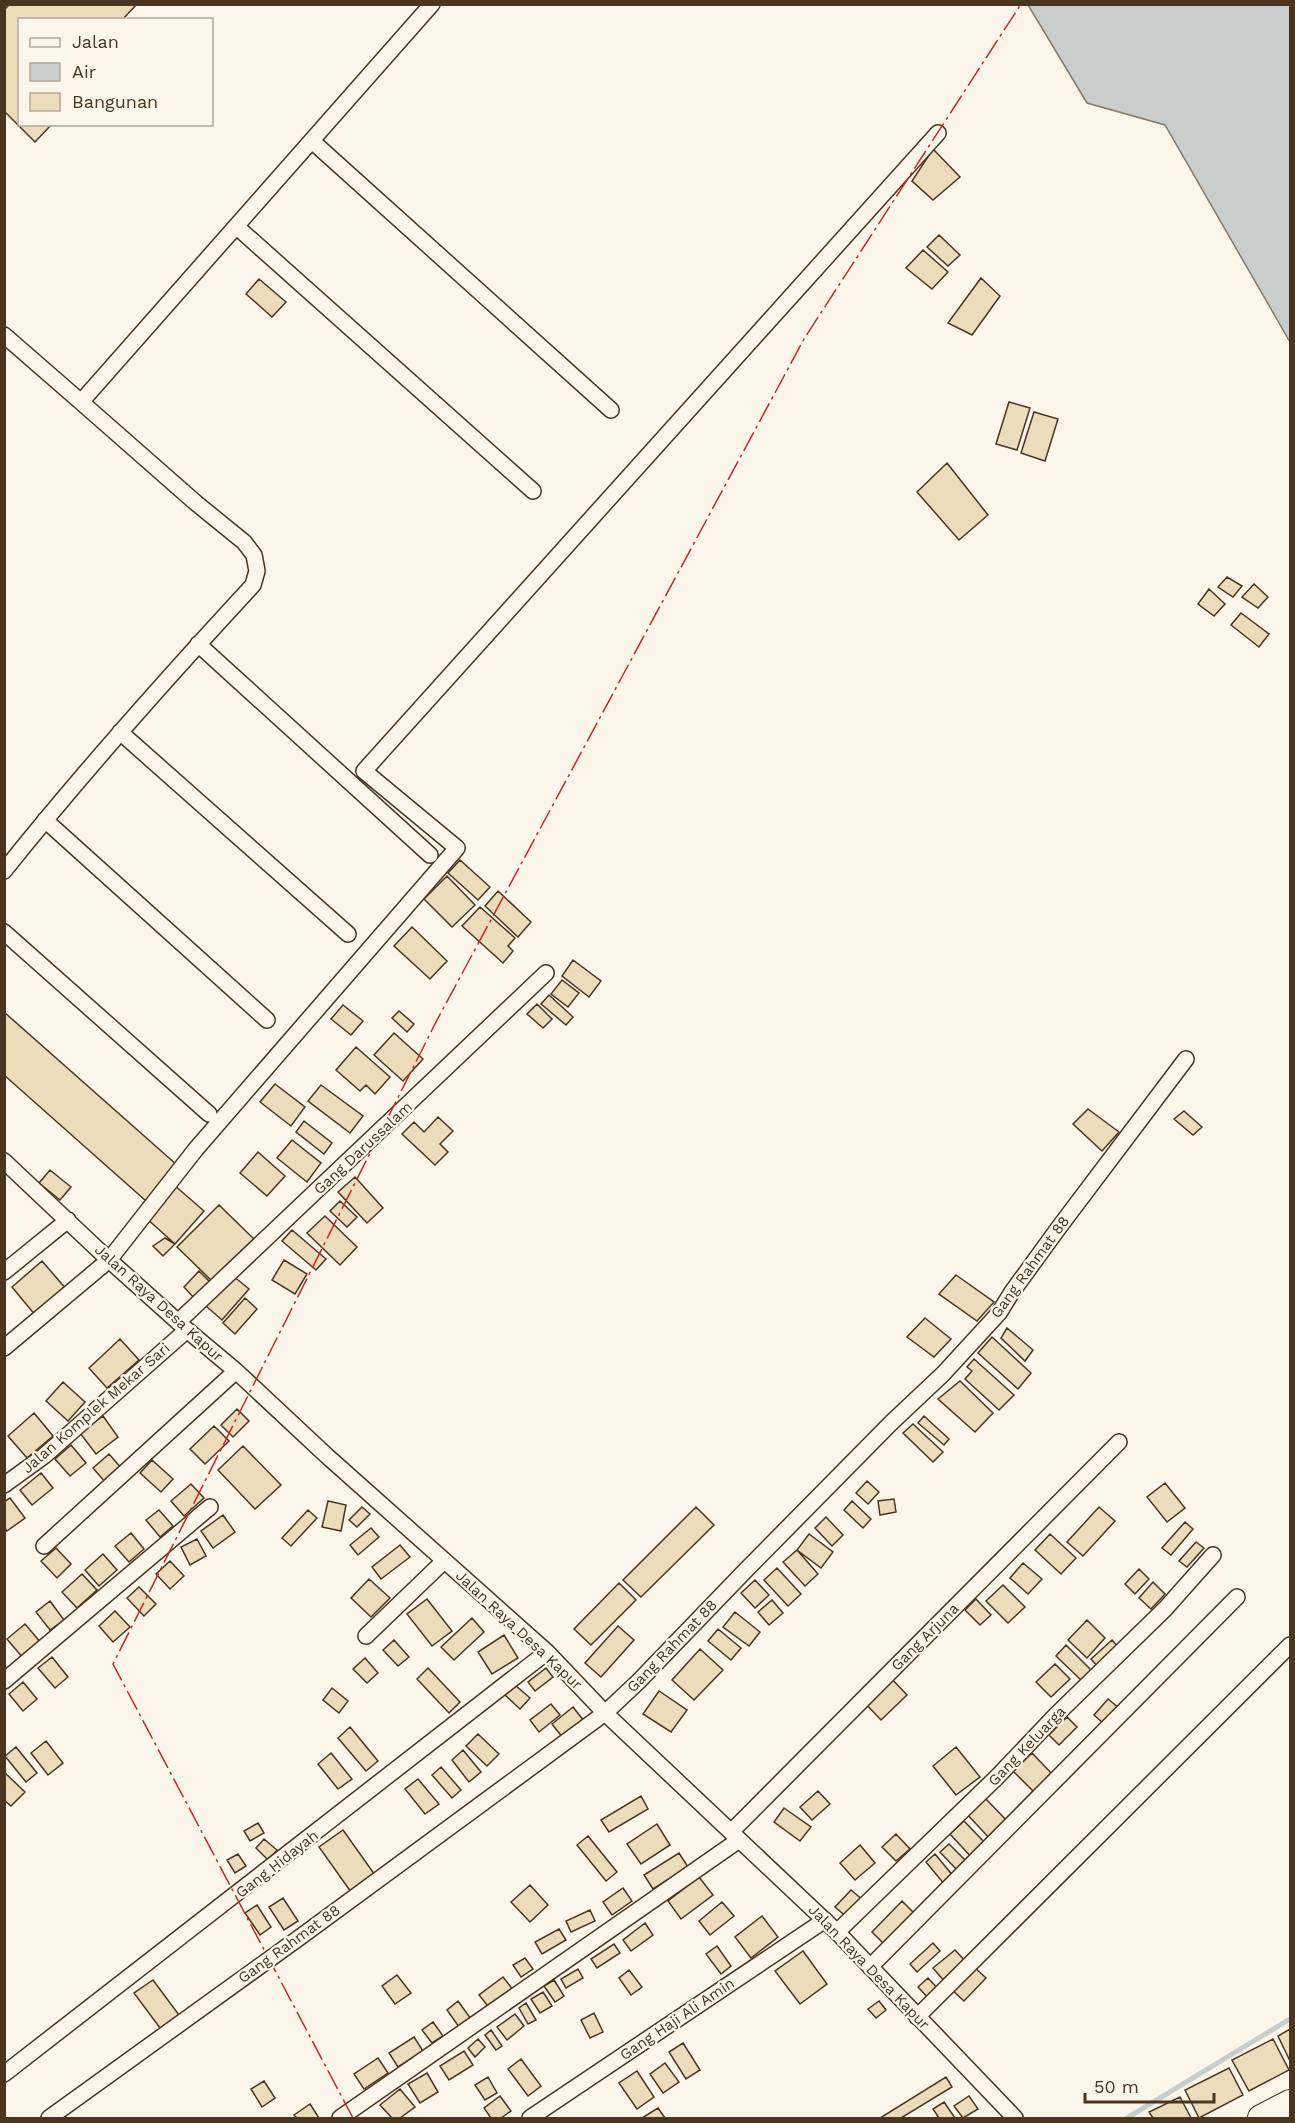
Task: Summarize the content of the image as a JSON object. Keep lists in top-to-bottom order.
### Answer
{
  "streets": {
    "street": [
      "Gang Darussalam",
      "Gang Rahmat 88",
      "Jalan Raya Desa Kapur",
      "Jalan Komplek Mekar Sari",
      "Gang Arjuna",
      "Gang Keluarga",
      "Gang Hidayah",
      "Gang Haji Ali Amin"
    ]
  },
  "crossings": [
    ["Gang Darussalam", "Jalan Raya Desa Kapur"],
    ["Gang Darussalam", "Jalan Komplek Mekar Sari"],
    ["Gang Rahmat 88", "Jalan Raya Desa Kapur"],
    ["Jalan Raya Desa Kapur", "Jalan Komplek Mekar Sari"],
    ["Jalan Raya Desa Kapur", "Gang Arjuna"],
    ["Jalan Raya Desa Kapur", "Gang Keluarga"],
    ["Jalan Raya Desa Kapur", "Gang Hidayah"],
    ["Jalan Raya Desa Kapur", "Gang Haji Ali Amin"]
  ],
  "legend": ["Jalan", "Air", "Bangunan"],
  "scale_bar": "50 m"
}
